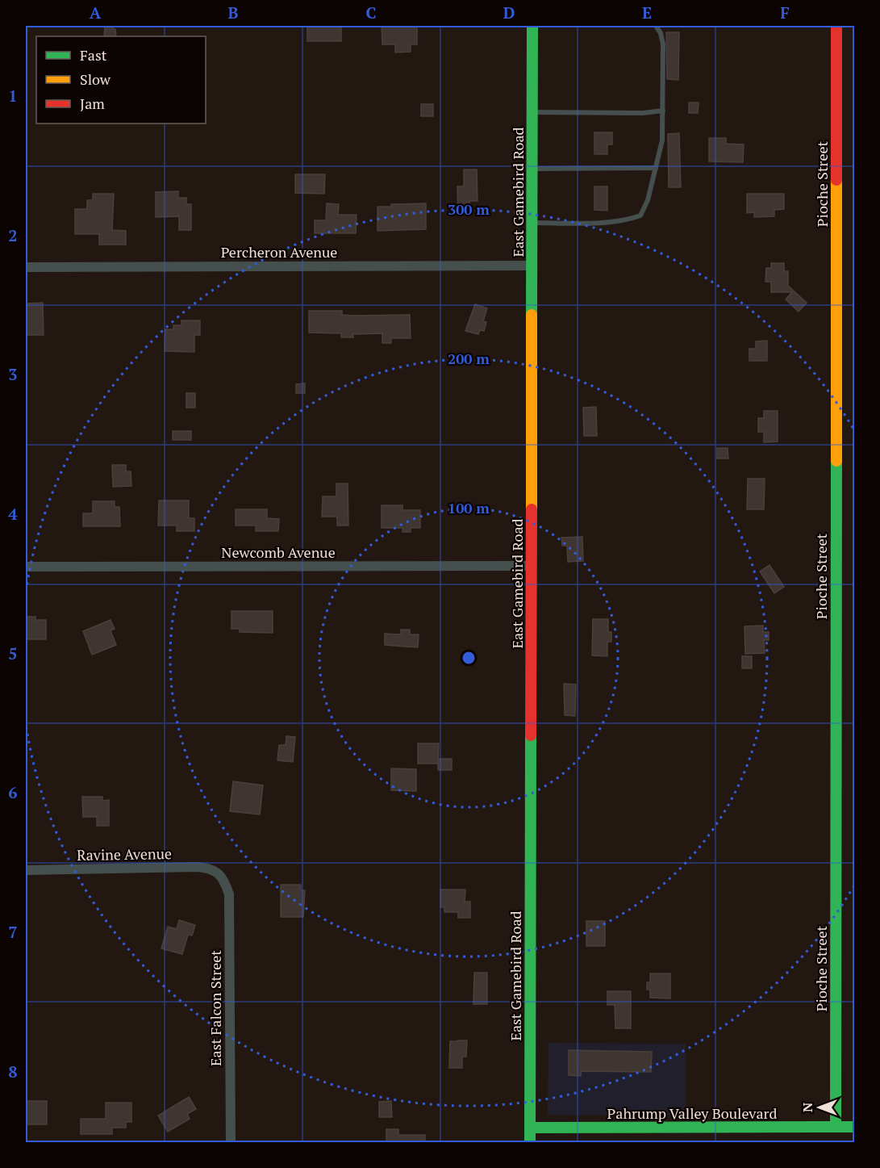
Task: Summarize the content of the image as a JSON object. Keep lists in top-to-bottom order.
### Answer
{
  "streets": {
    "street": [
      "Pioche Street",
      "East Gamebird Road",
      "Percheron Avenue",
      "Newcomb Avenue",
      "Ravine Avenue",
      "East Falcon Street",
      "Pahrump Valley Boulevard"
    ]
  },
  "crossings": [
    ["Pioche Street", "Pahrump Valley Boulevard"],
    ["East Gamebird Road", "Percheron Avenue"],
    ["East Gamebird Road", "Newcomb Avenue"],
    ["East Gamebird Road", "Pahrump Valley Boulevard"],
    ["Ravine Avenue", "East Falcon Street"]
  ],
  "legend": ["Fast", "Slow", "Jam"],
  "north": "left",
  "grid": {
    "columns": [
      "A",
      "B",
      "C",
      "D",
      "E",
      "F"
    ],
    "rows": [
      "1",
      "2",
      "3",
      "4",
      "5",
      "6",
      "7",
      "8"
    ]
  },
  "rings": ["300 m", "200 m", "100 m"]
}
